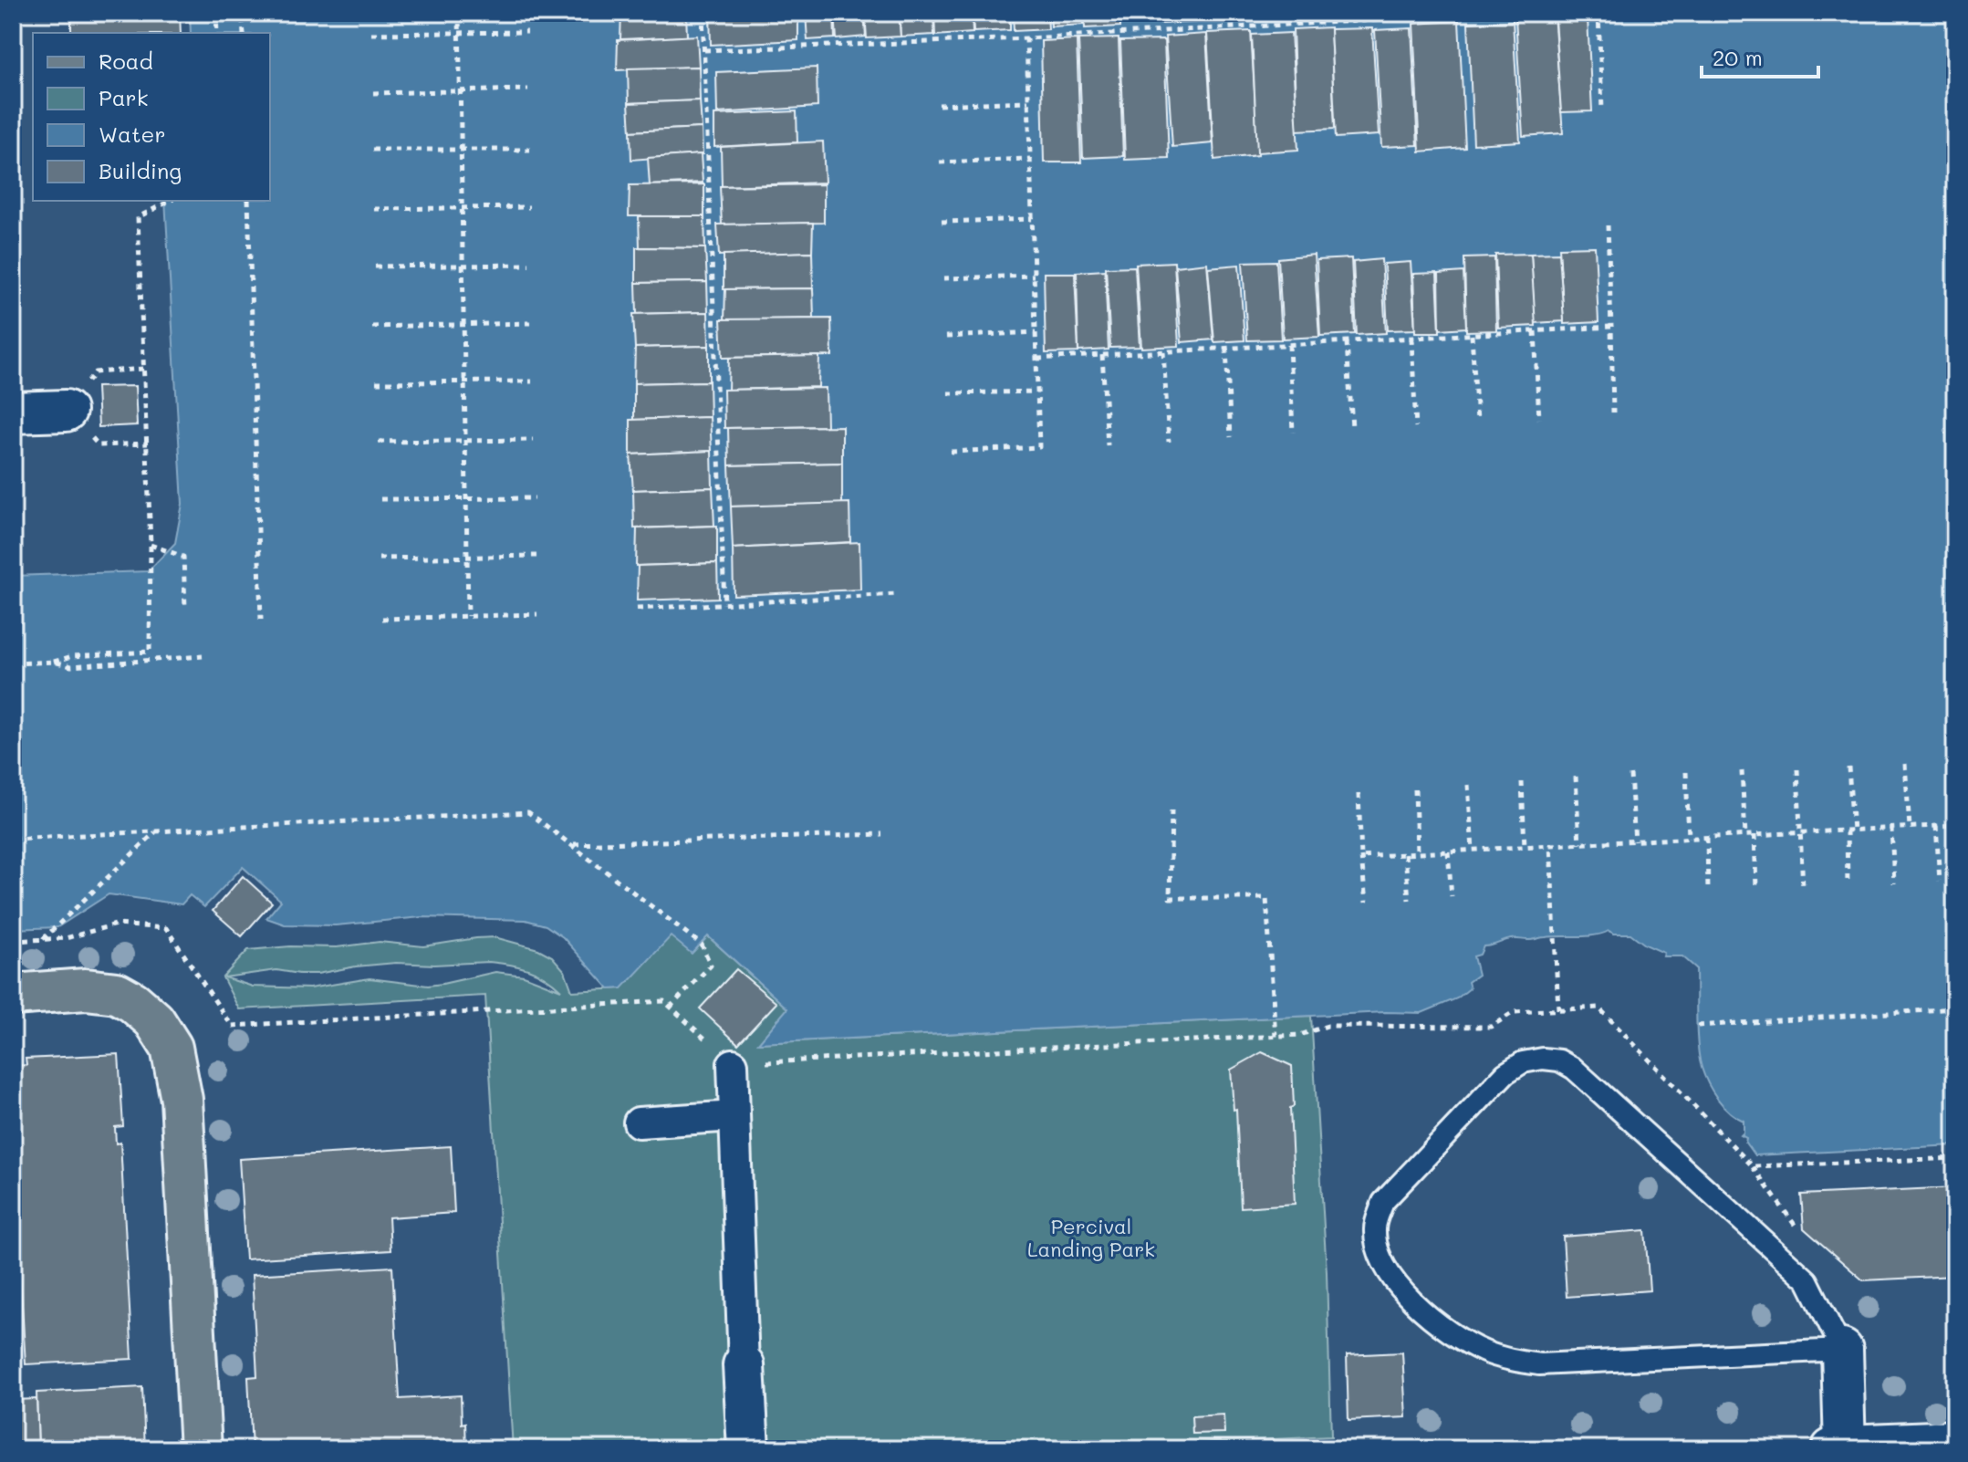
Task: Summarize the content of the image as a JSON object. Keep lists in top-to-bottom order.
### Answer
{
  "parks": ["Percival Landing Park"],
  "legend": [
    "Road",
    "Park",
    "Water",
    "Building"
  ],
  "scale_bar": "20 m"
}
